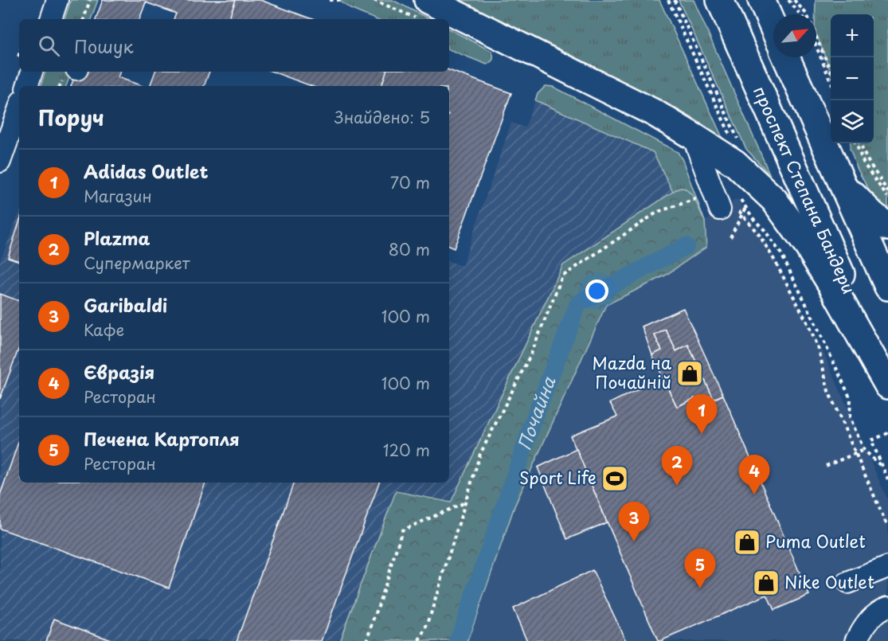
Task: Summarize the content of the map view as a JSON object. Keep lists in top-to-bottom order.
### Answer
{
  "streets": {
    "main road": ["проспект Степана Бандери"]
  },
  "water": ["Почайна"],
  "places": {
    "shop": ["Mazda на Почайній", "Puma Outlet", "Nike Outlet"],
    "sports": ["Sport Life"]
  },
  "north": "top right",
  "page": {
    "map_buttons": ["+", "−"],
    "search": "Пошук",
    "heading": ["Поруч", "Знайдено: 5"],
    "list": [
      {
        "mark": "1",
        "name": "Adidas Outlet",
        "note": "Магазин",
        "value": "70 m"
      },
      {
        "mark": "2",
        "name": "Plazma",
        "note": "Супермаркет",
        "value": "80 m"
      },
      {
        "mark": "3",
        "name": "Garibaldi",
        "note": "Кафе",
        "value": "100 m"
      },
      {
        "mark": "4",
        "name": "Євразія",
        "note": "Ресторан",
        "value": "100 m"
      },
      {
        "mark": "5",
        "name": "Печена Картопля",
        "note": "Ресторан",
        "value": "120 m"
      }
    ],
    "pins": [
      "1",
      "2",
      "4",
      "3",
      "5"
    ]
  }
}
